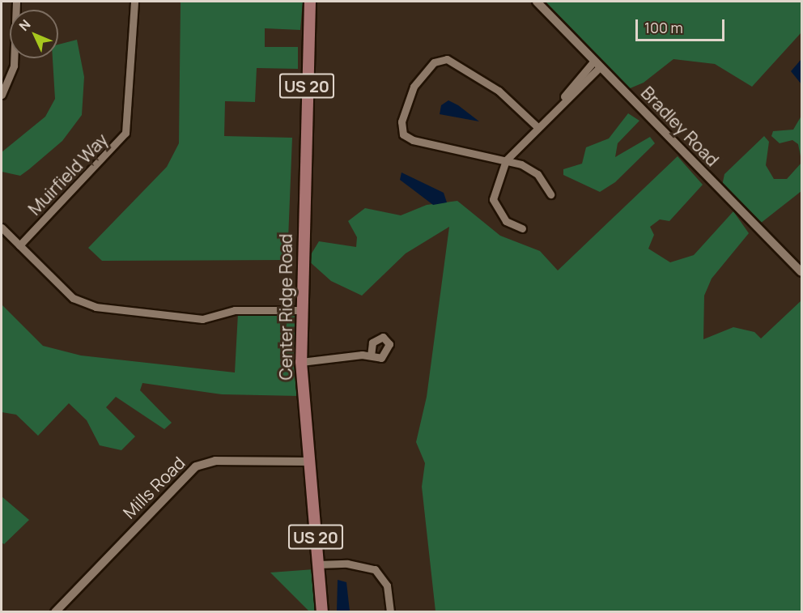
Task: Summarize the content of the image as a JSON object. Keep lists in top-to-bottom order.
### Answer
{
  "streets": {
    "main road": ["US 20", "Center Ridge Road"],
    "street": ["Bradley Road", "Muirfield Way", "Mills Road"]
  },
  "crossings": [
    ["Center Ridge Road", "Mills Road"]
  ],
  "scale_bar": "100 m",
  "north": "top left"
}
